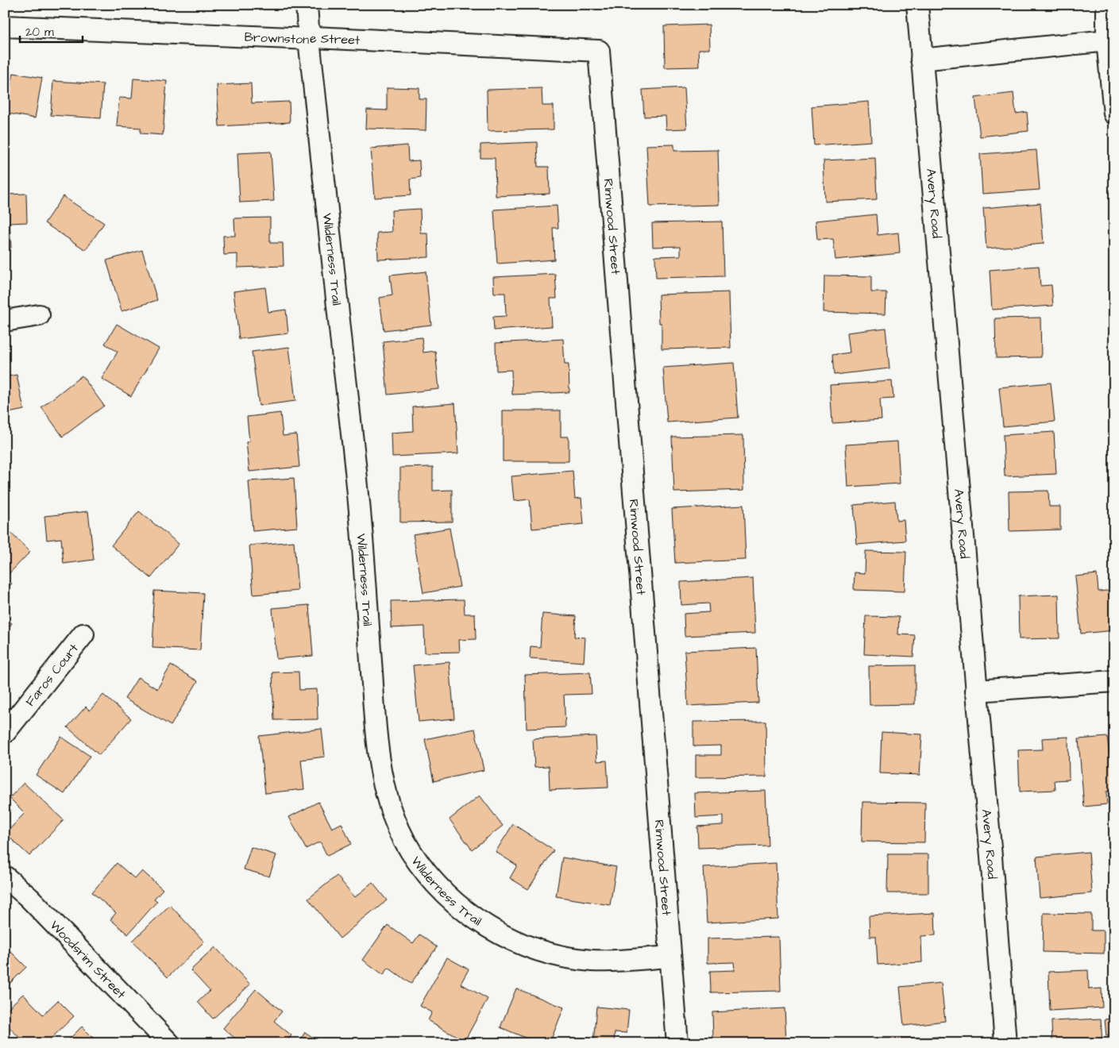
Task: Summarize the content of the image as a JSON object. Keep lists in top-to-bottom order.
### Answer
{
  "streets": {
    "street": [
      "Brownstone Street",
      "Avery Road",
      "Rimwood Street",
      "Wilderness Trail",
      "Faros Court",
      "Woodsrim Street"
    ]
  },
  "crossings": [
    ["Brownstone Street", "Rimwood Street"],
    ["Brownstone Street", "Wilderness Trail"],
    ["Rimwood Street", "Wilderness Trail"]
  ],
  "scale_bar": "20 m"
}
